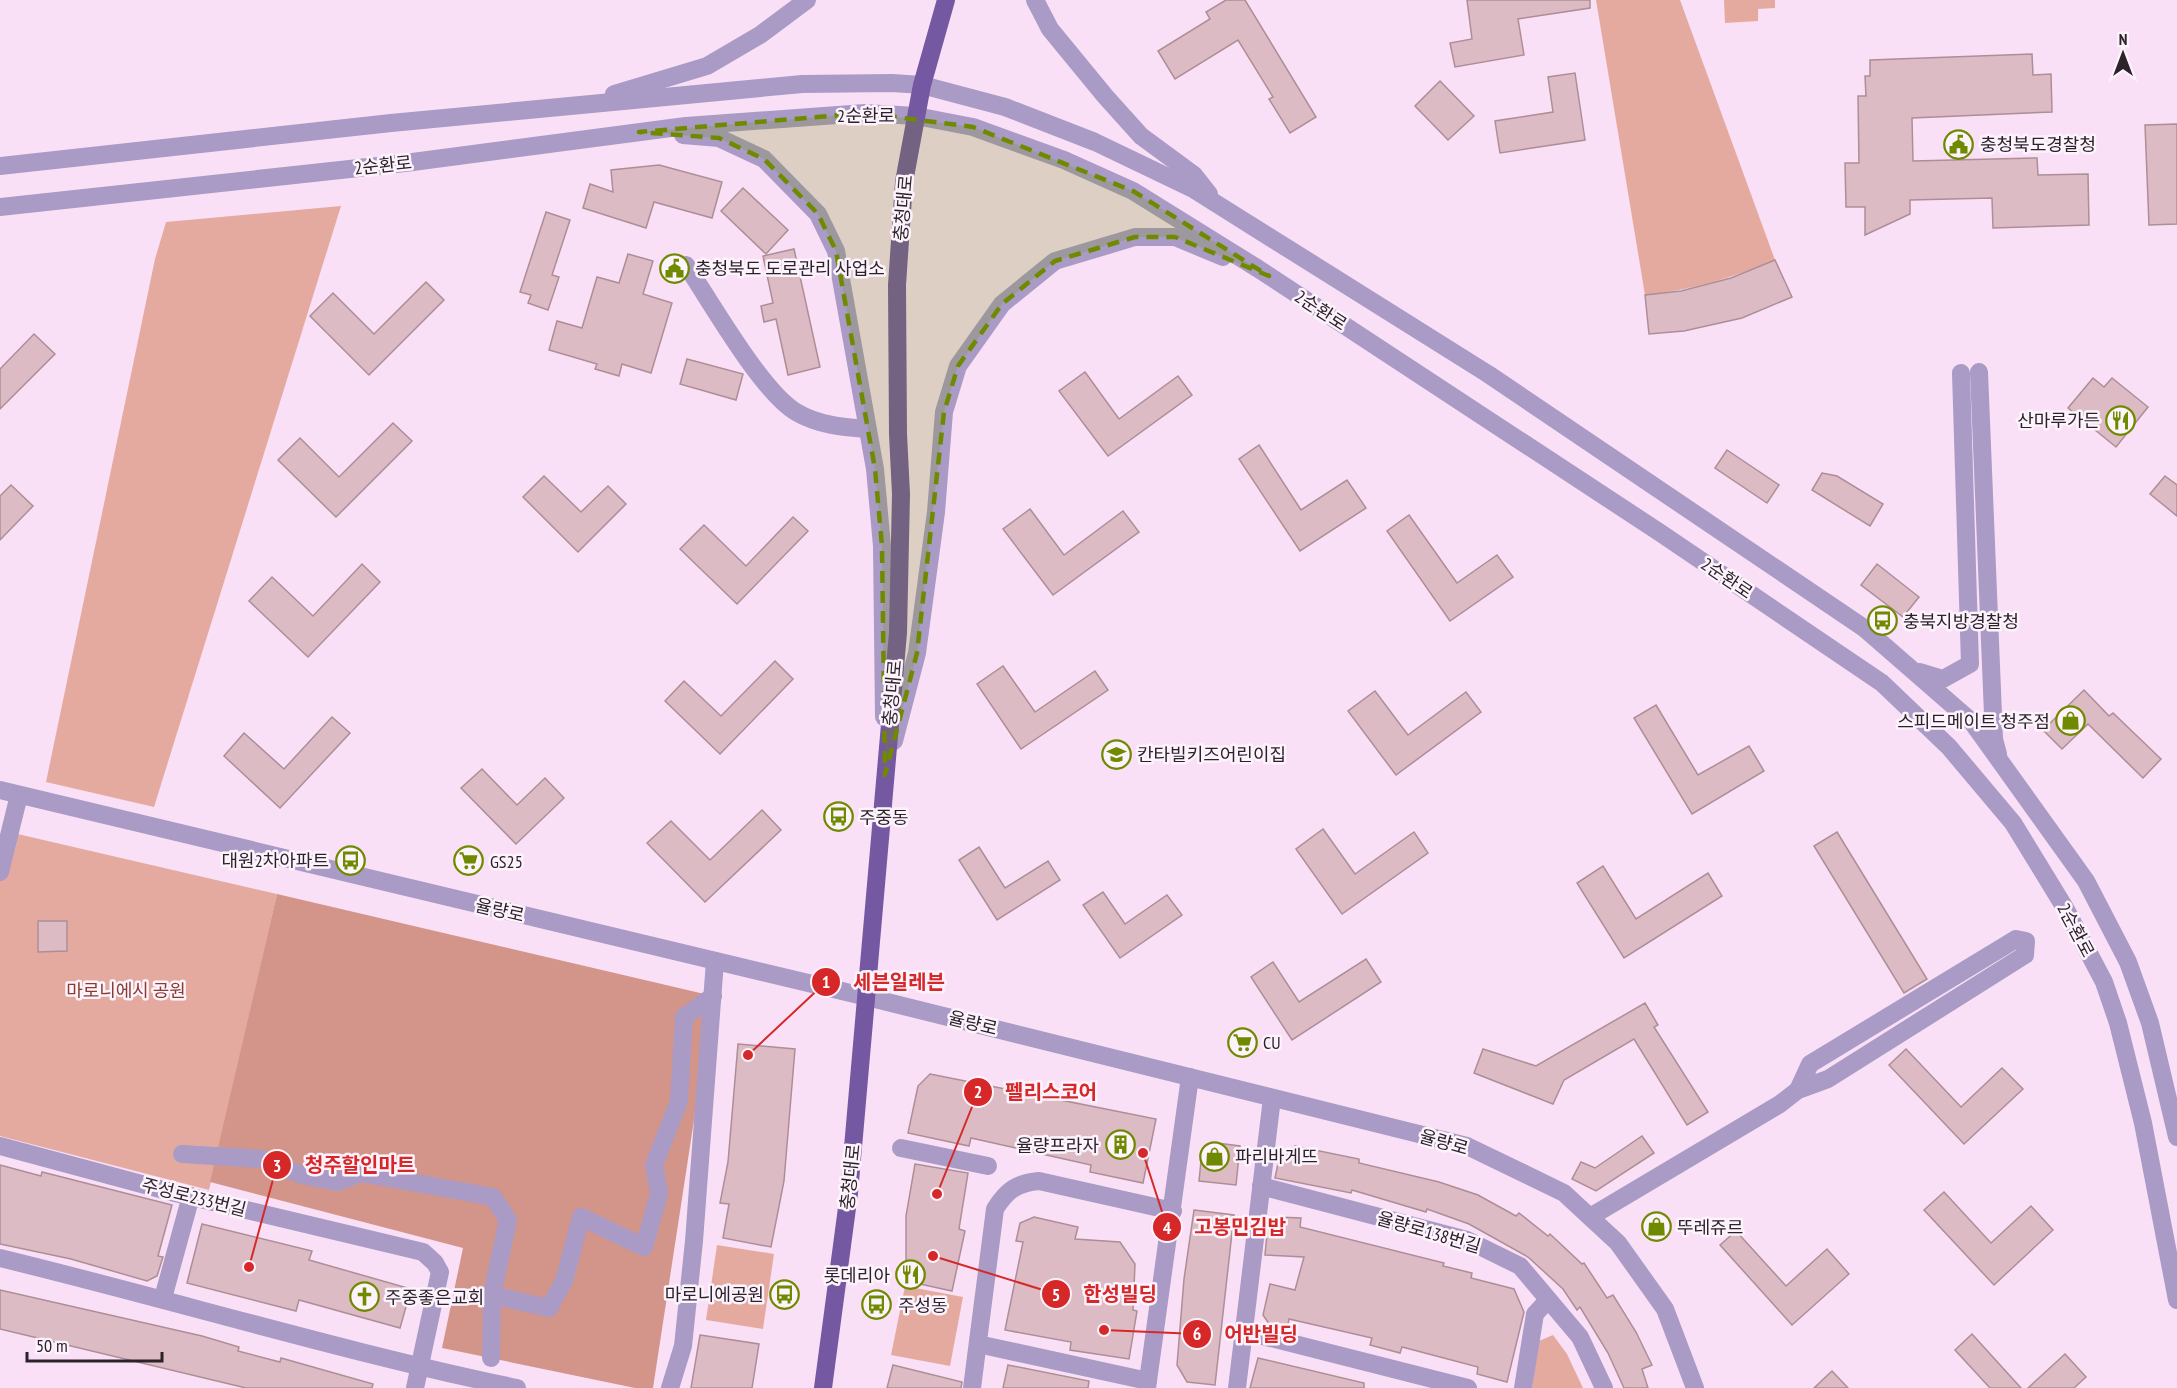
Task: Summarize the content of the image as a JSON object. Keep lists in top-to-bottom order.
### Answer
{
  "streets": {
    "main road": ["충청대로"],
    "street": [
      "2순환로",
      "율량로",
      "주성로233번길",
      "율량로138번길"
    ]
  },
  "crossings": [
    ["2순환로", "충청대로"],
    ["충청대로", "율량로"]
  ],
  "parks": ["마로니에시 공원"],
  "places": {
    "public building": ["충청북도경찰청", "충청북도 도로관리 사업소"],
    "restaurant": ["산마루가든", "롯데리아"],
    "bus stop": [
      "충북지방경찰청",
      "주중동",
      "대원2차아파트",
      "마로니에공원",
      "주성동"
    ],
    "shop": ["스피드메이트 청주점", "파리바게뜨", "뚜레쥬르"],
    "school or university": ["칸타빌키즈어린이집"],
    "supermarket": ["GS25", "CU"],
    "other": [
      "세븐일레븐",
      "고봉민김밥",
      "펠리스코어",
      "한성빌딩",
      "청주할인마트",
      "어반빌딩"
    ],
    "building": ["율량프라자"],
    "church": ["주중좋은교회"]
  },
  "scale_bar": "50 m",
  "north": "top"
}
